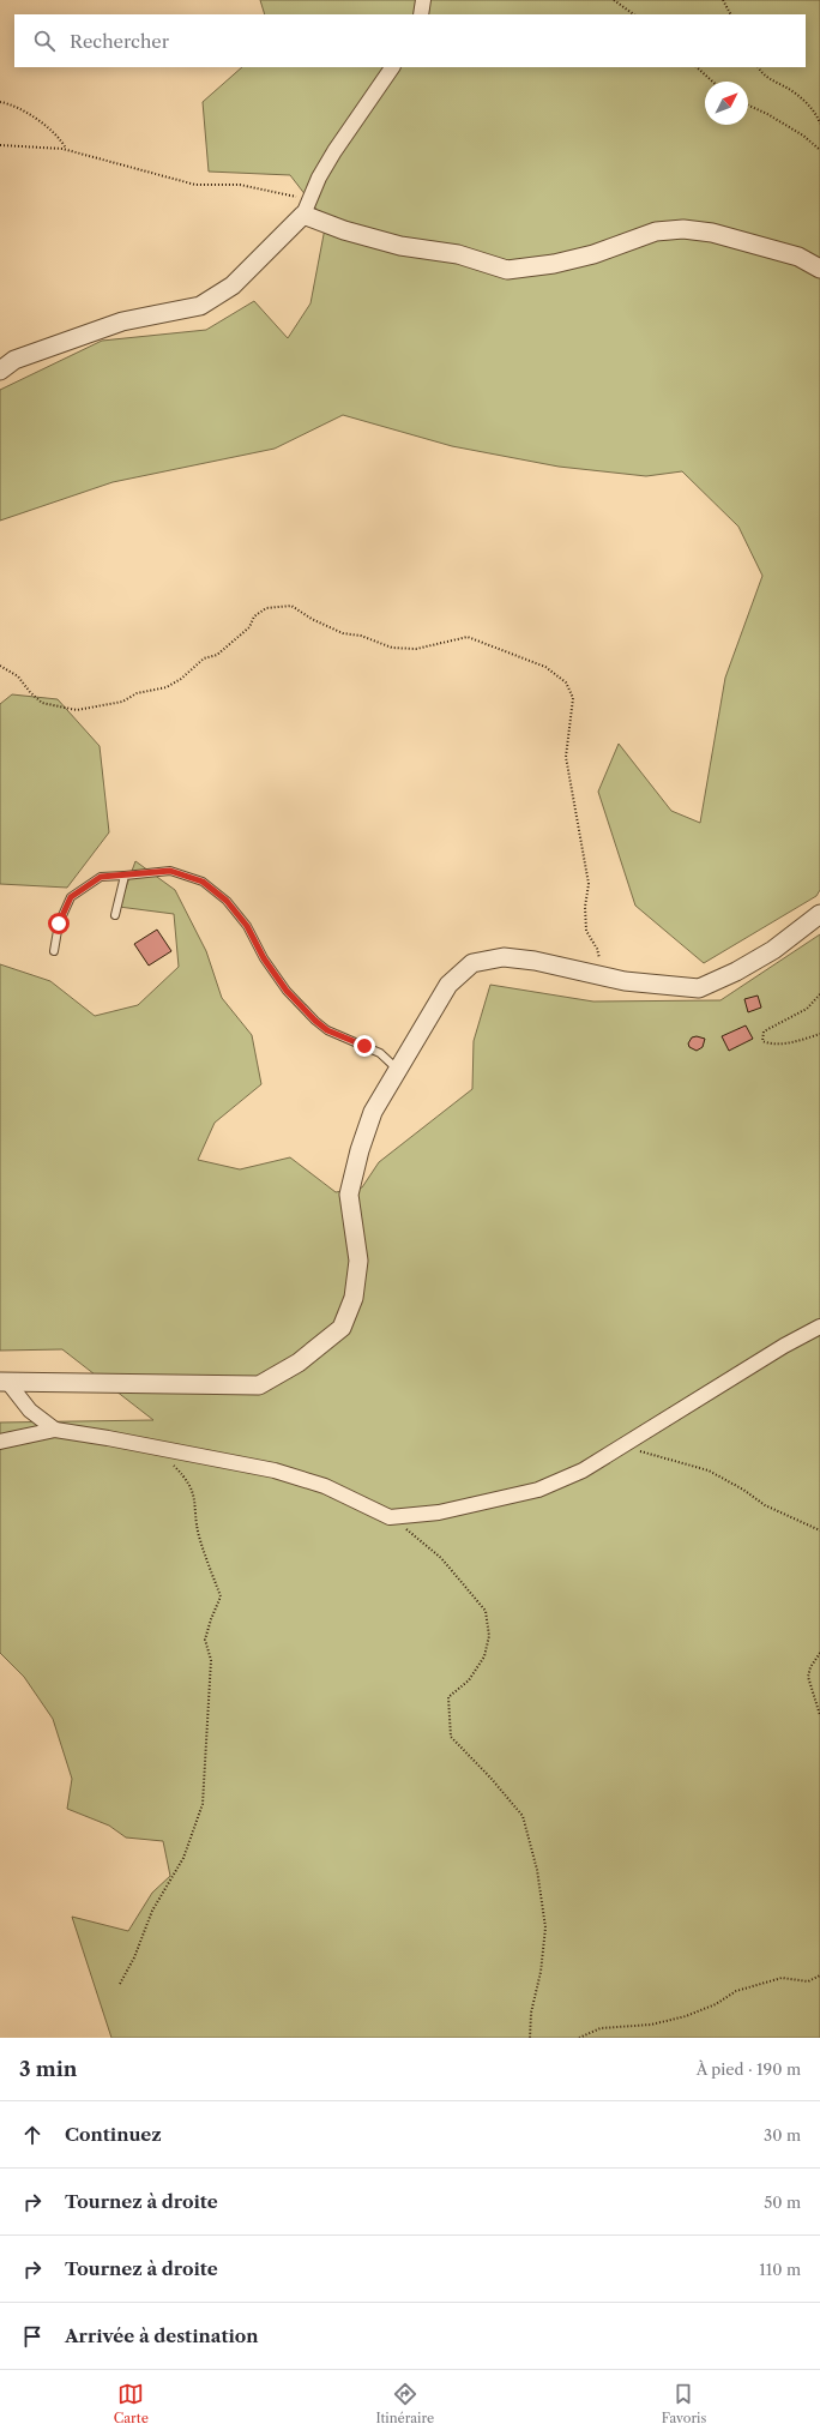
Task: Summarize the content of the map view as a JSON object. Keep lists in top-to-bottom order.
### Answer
{
  "north": "top right",
  "page": {
    "search": "Rechercher",
    "heading": ["3 min", "À pied · 190 m"],
    "list": [
      ["Continuez", "30 m"],
      ["Tournez à droite", "50 m"],
      ["Tournez à droite", "110 m"],
      "Arrivée à destination"
    ],
    "nav": ["Carte", "Itinéraire", "Favoris"]
  }
}
